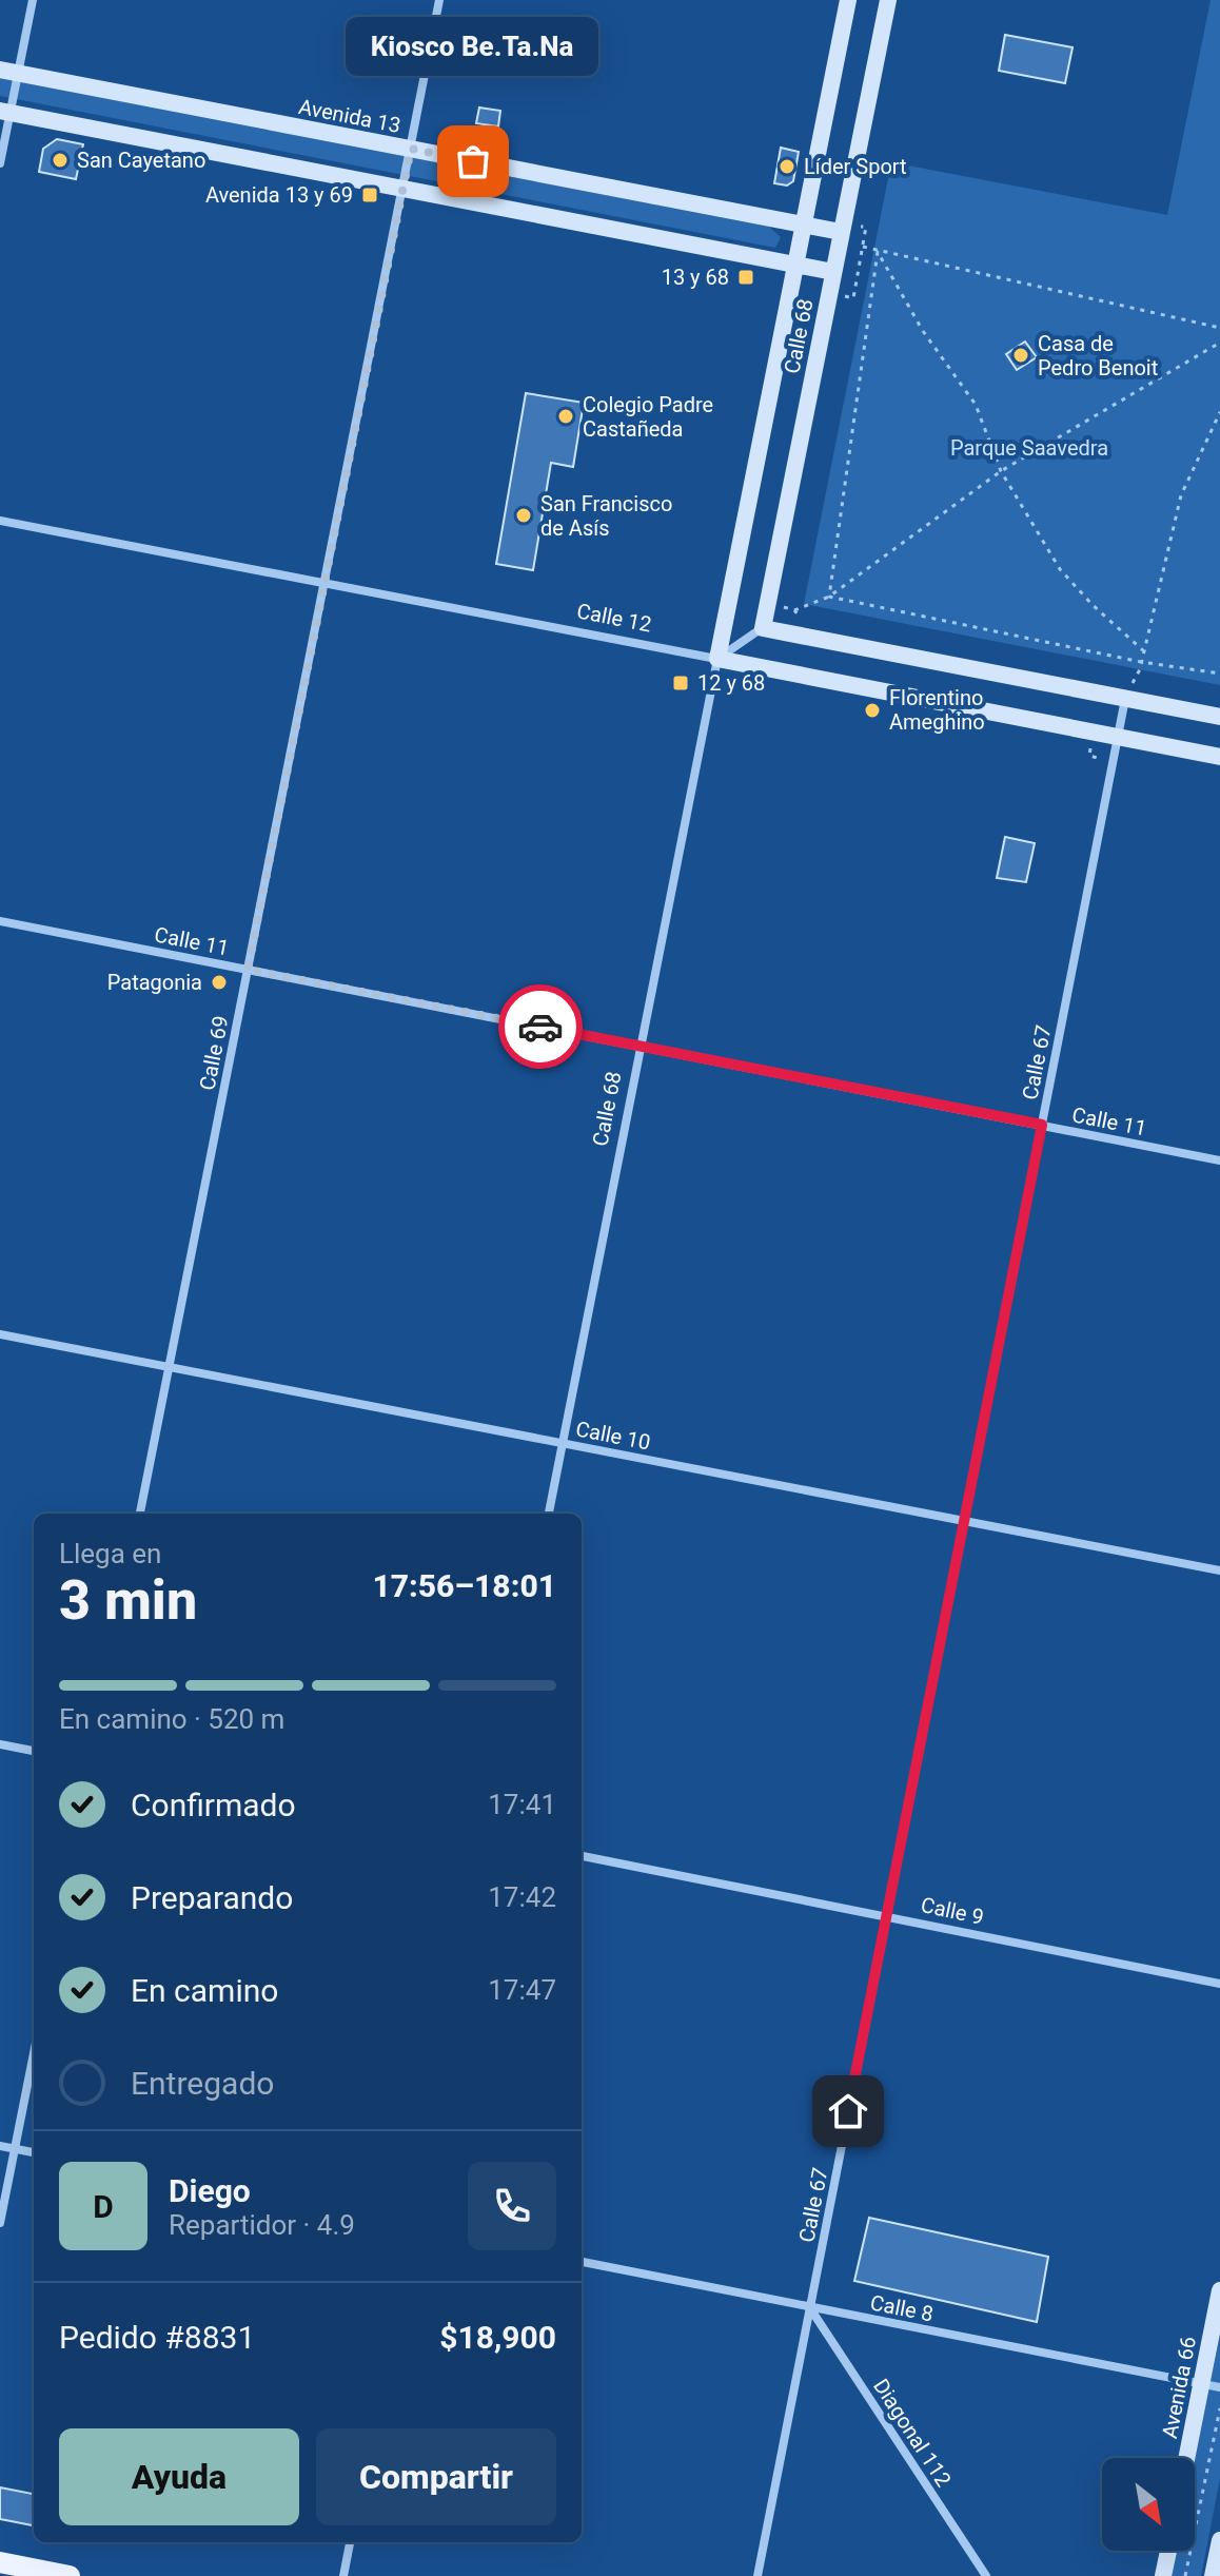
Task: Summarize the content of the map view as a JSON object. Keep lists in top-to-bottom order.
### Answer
{
  "streets": {
    "main road": [
      "Avenida 13",
      "Calle 68",
      "Calle 12",
      "Avenida 66"
    ],
    "street": [
      "Calle 11",
      "Calle 69",
      "Calle 67",
      "Calle 10",
      "Calle 9",
      "Calle 8",
      "Diagonal 112"
    ]
  },
  "crossings": [
    ["Avenida 13", "Calle 68"],
    ["Avenida 13", "Calle 69"],
    ["Calle 68", "Calle 12"],
    ["Calle 68", "Calle 11"],
    ["Calle 68", "Calle 10"],
    ["Calle 12", "Calle 69"],
    ["Calle 12", "Calle 67"],
    ["Calle 11", "Calle 69"],
    ["Calle 11", "Calle 67"],
    ["Calle 69", "Calle 10"],
    ["Calle 67", "Calle 10"],
    ["Calle 67", "Calle 9"],
    ["Calle 67", "Calle 8"],
    ["Calle 67", "Diagonal 112"],
    ["Calle 8", "Avenida 66"],
    ["Calle 8", "Diagonal 112"]
  ],
  "parks": ["Parque Saavedra"],
  "places": {
    "other": [
      "San Cayetano",
      "Kiosco Be.Ta.Na",
      "Líder Sport",
      "Casa de Pedro Benoit",
      "Colegio Padre Castañeda",
      "San Francisco de Asís",
      "Florentino Ameghino",
      "Patagonia"
    ],
    "transit": ["Avenida 13 y 69", "13 y 68", "12 y 68"]
  },
  "north": "bottom right",
  "page": {
    "bubble": "Kiosco Be.Ta.Na",
    "heading": ["3 min", "Llega en", "17:56–18:01"],
    "panel": [
      "Diego",
      "Repartidor · 4.9",
      "Pedido #8831",
      "$18,900"
    ],
    "bar": "En camino · 520 m",
    "list": [
      ["Confirmado", "17:41"],
      ["Preparando", "17:42"],
      ["En camino", "17:47"],
      "Entregado"
    ],
    "round": "D",
    "buttons": ["Ayuda", "Compartir"]
  }
}
